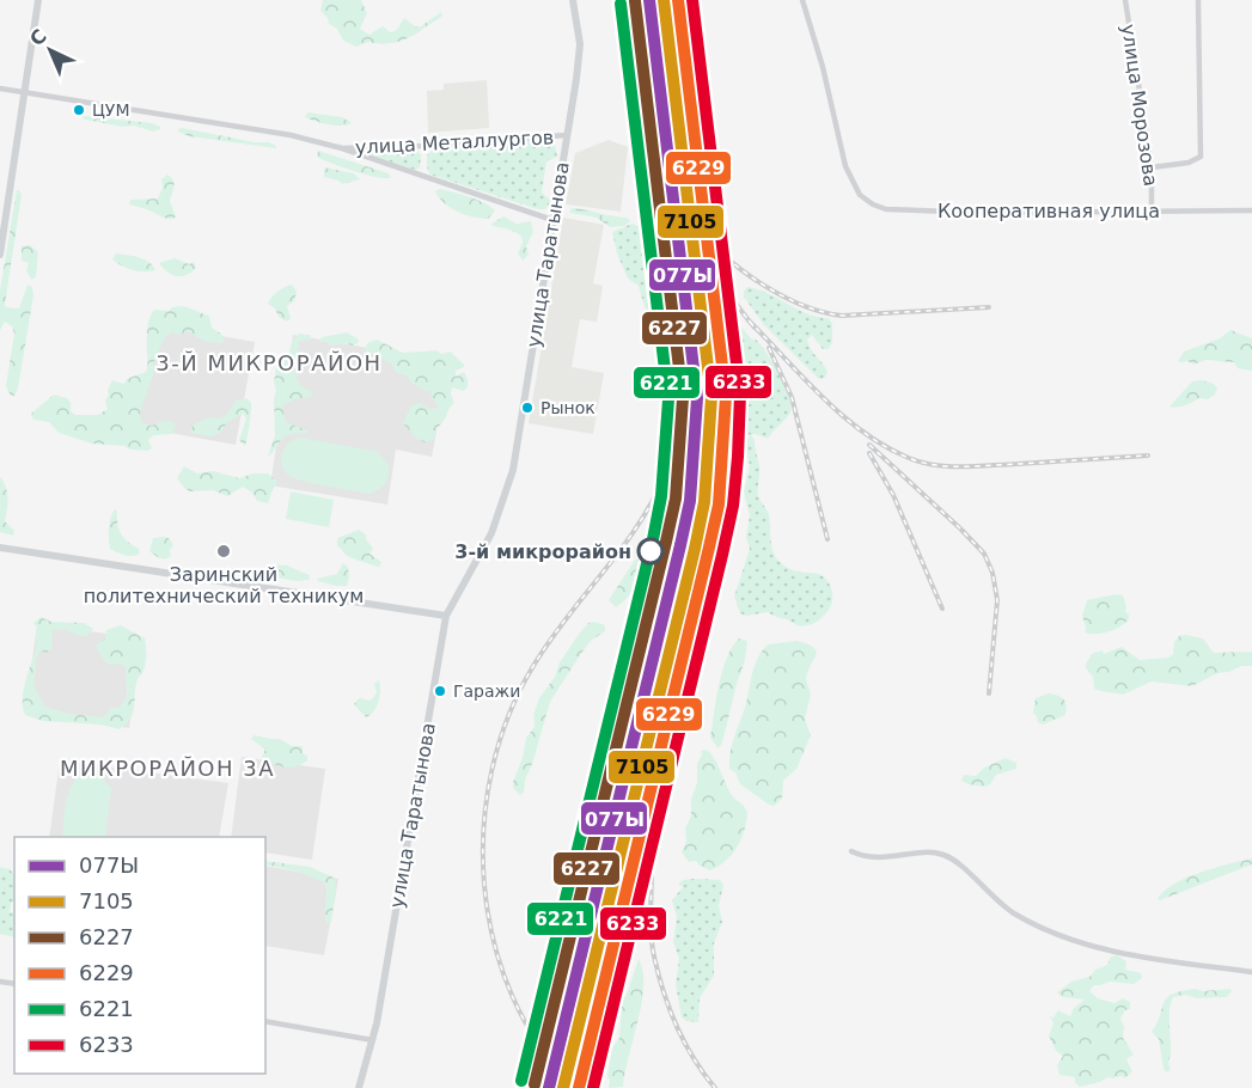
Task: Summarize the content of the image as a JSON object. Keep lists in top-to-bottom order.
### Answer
{
  "streets": {
    "street": [
      "улица Морозова",
      "улица Металлургов",
      "Кооперативная улица",
      "улица Таратынова"
    ]
  },
  "crossings": [
    ["улица Морозова", "Кооперативная улица"],
    ["улица Металлургов", "улица Таратынова"]
  ],
  "districts": ["3-Й МИКРОРАЙОН", "МИКРОРАЙОН 3А"],
  "places": [
    "ЦУМ",
    "Рынок",
    "Заринский политехнический техникум",
    "3-й микрорайон",
    "Гаражи"
  ],
  "lines": [
    "transit line 077Ы",
    "transit line 7105",
    "transit line 6229",
    "transit line 6233",
    "transit line 6227",
    "transit line 6221"
  ],
  "legend": [
    "077Ы",
    "7105",
    "6227",
    "6229",
    "6221",
    "6233"
  ],
  "north": "top left"
}
